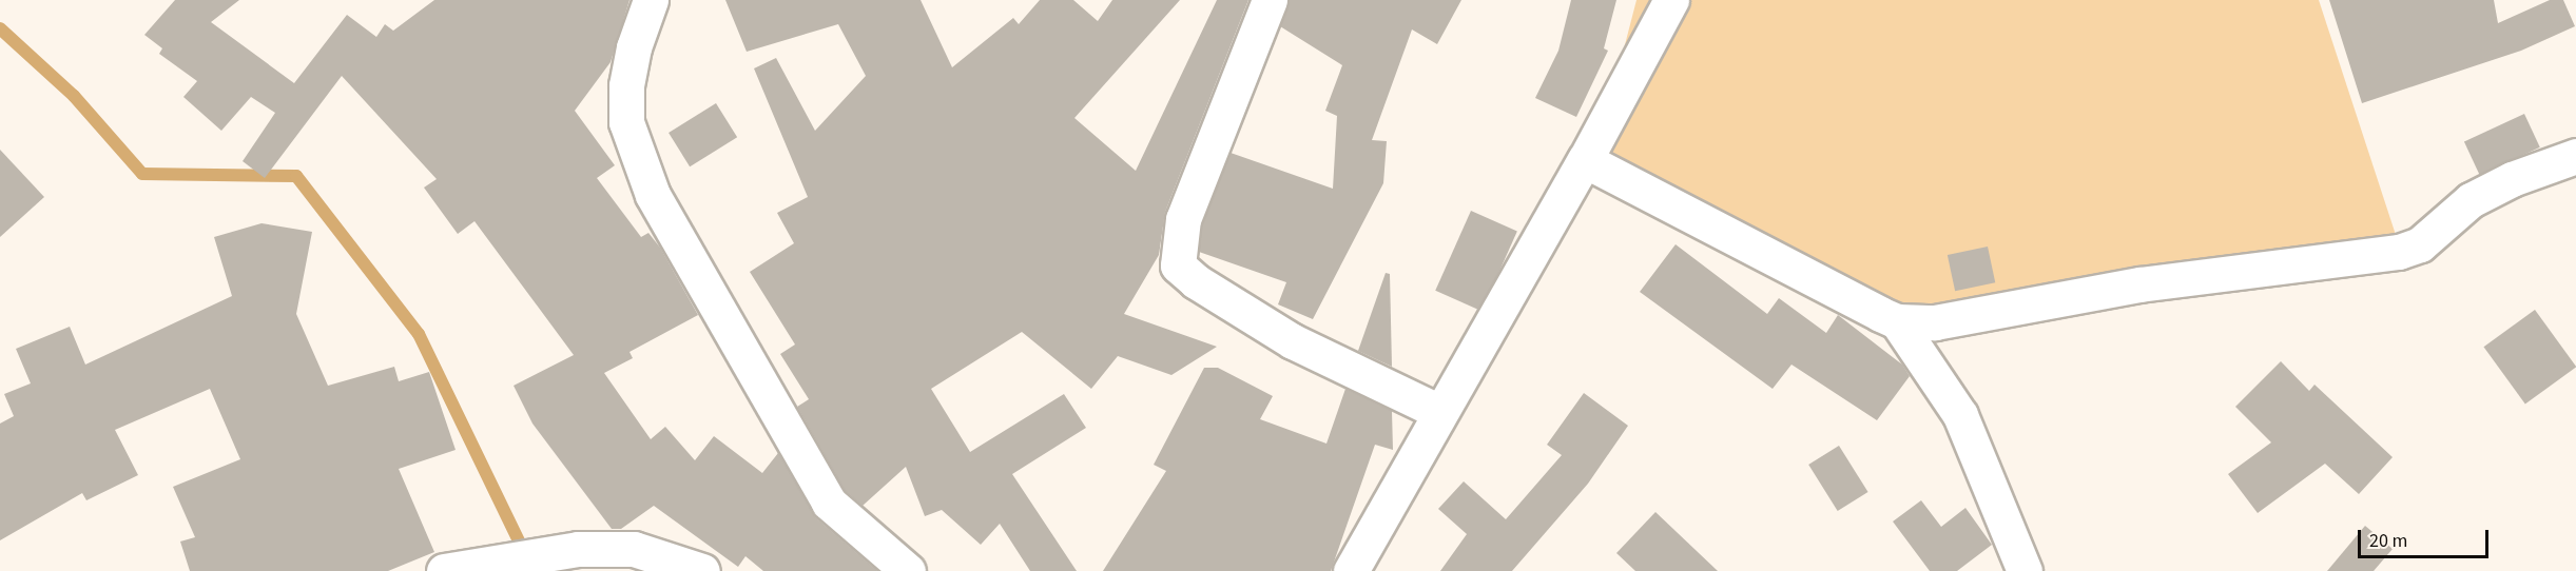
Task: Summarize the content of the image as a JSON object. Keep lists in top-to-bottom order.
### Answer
{
  "scale_bar": "20 m"
}
